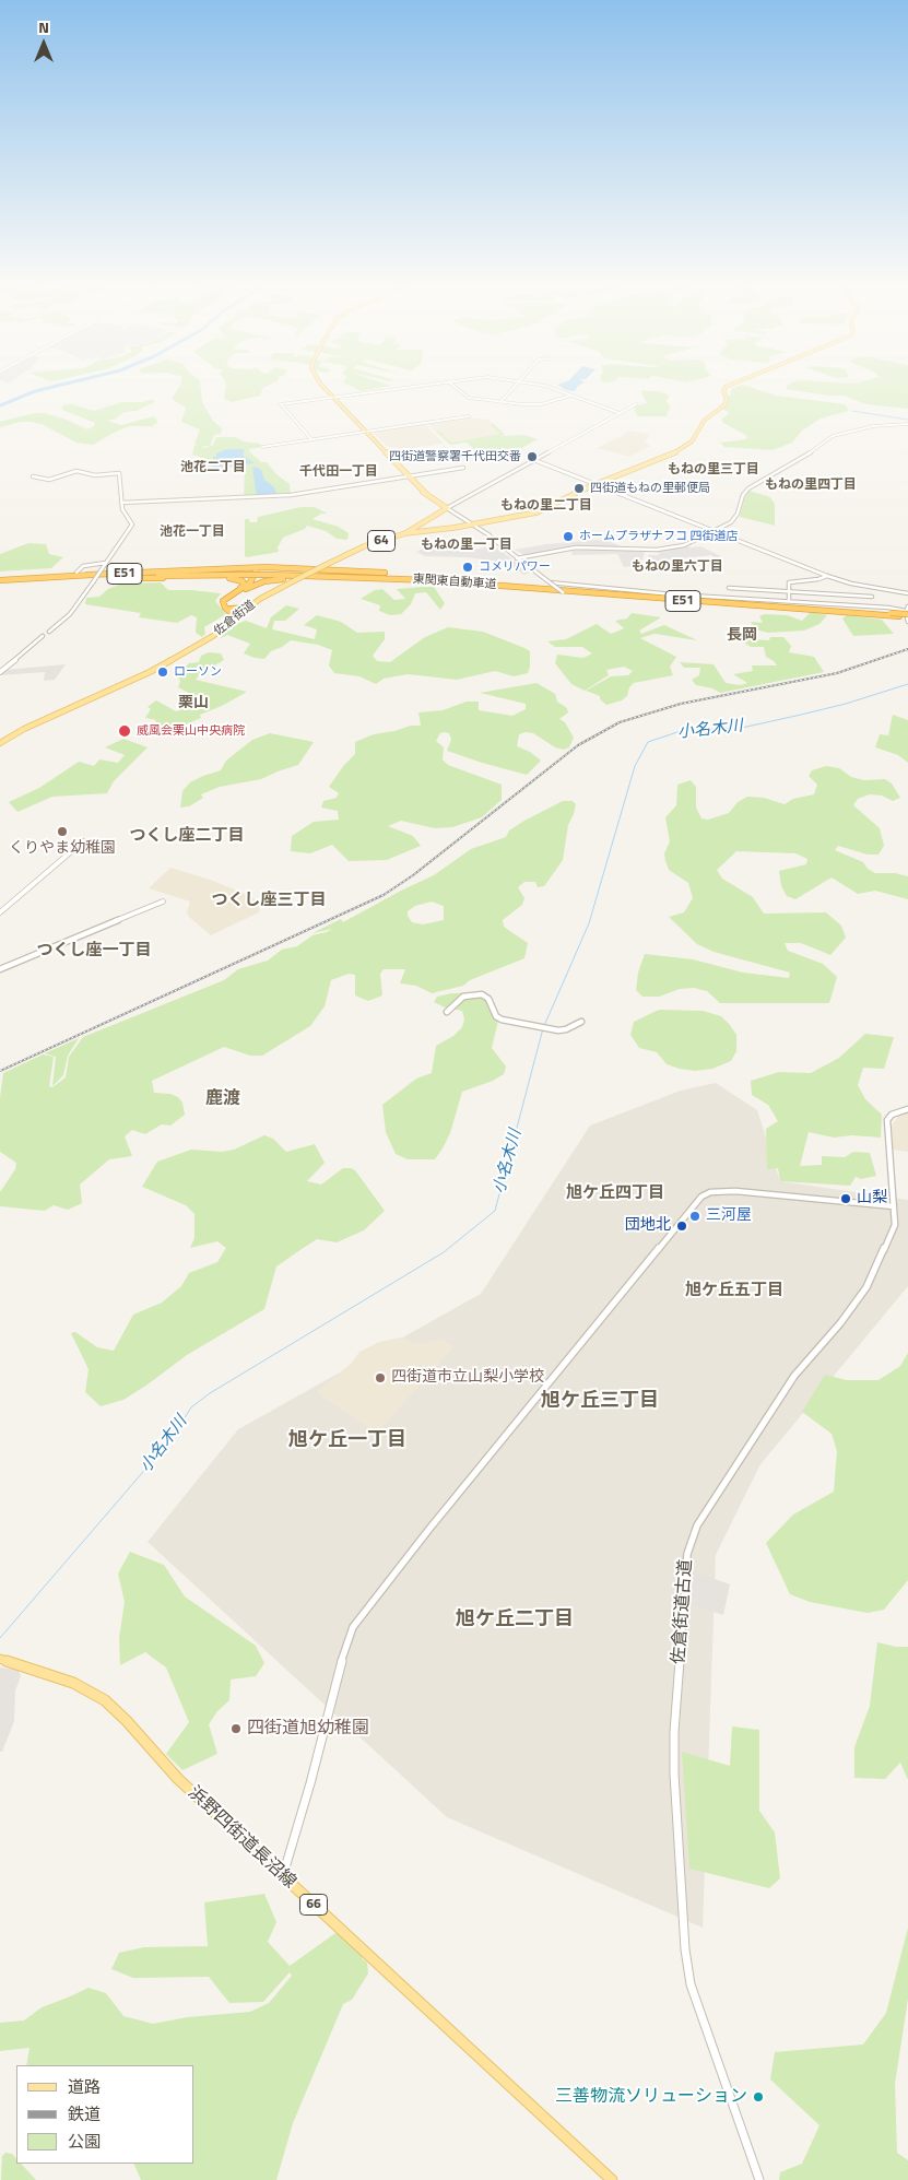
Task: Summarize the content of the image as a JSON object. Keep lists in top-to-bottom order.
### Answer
{
  "streets": {
    "highway": ["E51", "東関東自動車道"],
    "main road": [
      "64",
      "佐倉街道",
      "浜野四街道長沼線",
      "66"
    ],
    "street": ["佐倉街道古道"]
  },
  "districts": [
    "池花二丁目",
    "もねの里三丁目",
    "千代田一丁目",
    "もねの里四丁目",
    "もねの里二丁目",
    "池花一丁目",
    "もねの里一丁目",
    "もねの里六丁目",
    "長岡",
    "栗山",
    "つくし座二丁目",
    "つくし座三丁目",
    "つくし座一丁目",
    "鹿渡",
    "旭ケ丘四丁目",
    "旭ケ丘五丁目",
    "旭ケ丘三丁目",
    "旭ケ丘一丁目",
    "旭ケ丘二丁目"
  ],
  "water": ["小名木川"],
  "places": [
    "四街道警察署千代田交番",
    "四街道もねの里郵便局",
    "ホームプラザナフコ 四街道店",
    "コメリパワー",
    "ローソン",
    "威風会栗山中央病院",
    "くりやま幼稚園",
    "山梨",
    "三河屋",
    "団地北",
    "四街道市立山梨小学校",
    "四街道旭幼稚園",
    "三善物流ソリューション"
  ],
  "legend": ["道路", "鉄道", "公園"],
  "north": "top"
}
